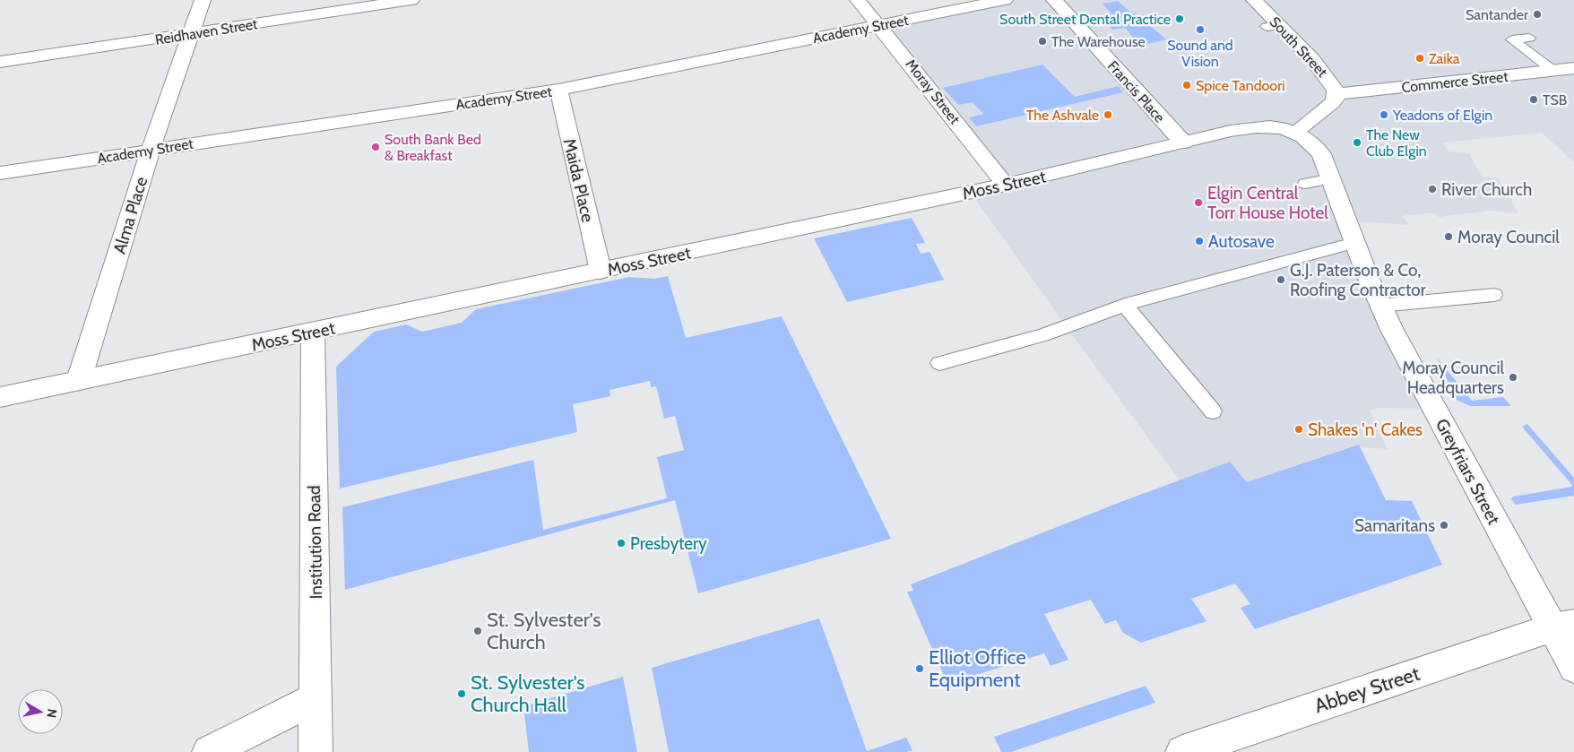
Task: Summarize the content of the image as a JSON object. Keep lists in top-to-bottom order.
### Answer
{
  "streets": {
    "street": [
      "Academy Street",
      "Reidhaven Street",
      "South Street",
      "Commerce Street",
      "Moray Street",
      "Francis Place",
      "Maida Place",
      "Moss Street",
      "Alma Place",
      "Greyfriars Street",
      "Institution Road",
      "Abbey Street"
    ]
  },
  "crossings": [
    ["Academy Street", "Moray Street"],
    ["Academy Street", "Maida Place"],
    ["Academy Street", "Alma Place"],
    ["Reidhaven Street", "Alma Place"],
    ["South Street", "Commerce Street"],
    ["South Street", "Moss Street"],
    ["South Street", "Greyfriars Street"],
    ["Moray Street", "Moss Street"],
    ["Francis Place", "Moss Street"],
    ["Maida Place", "Moss Street"],
    ["Moss Street", "Alma Place"],
    ["Moss Street", "Greyfriars Street"],
    ["Moss Street", "Institution Road"],
    ["Greyfriars Street", "Abbey Street"]
  ],
  "places": [
    "Santander",
    "South Street Dental Practice",
    "Sound and Vision",
    "The Warehouse",
    "Zaika",
    "Spice Tandoori",
    "TSB",
    "The Ashvale",
    "Yeadons of Elgin",
    "The New Club Elgin",
    "South Bank Bed & Breakfast",
    "River Church",
    "Elgin Central Torr House Hotel",
    "Moray Council",
    "Autosave",
    "G.J. Paterson & Co, Roofing Contractor",
    "Moray Council Headquarters",
    "Shakes 'n' Cakes",
    "Samaritans",
    "Presbytery",
    "St. Sylvester's Church",
    "Elliot Office Equipment",
    "St. Sylvester's Church Hall"
  ],
  "north": "right"
}
